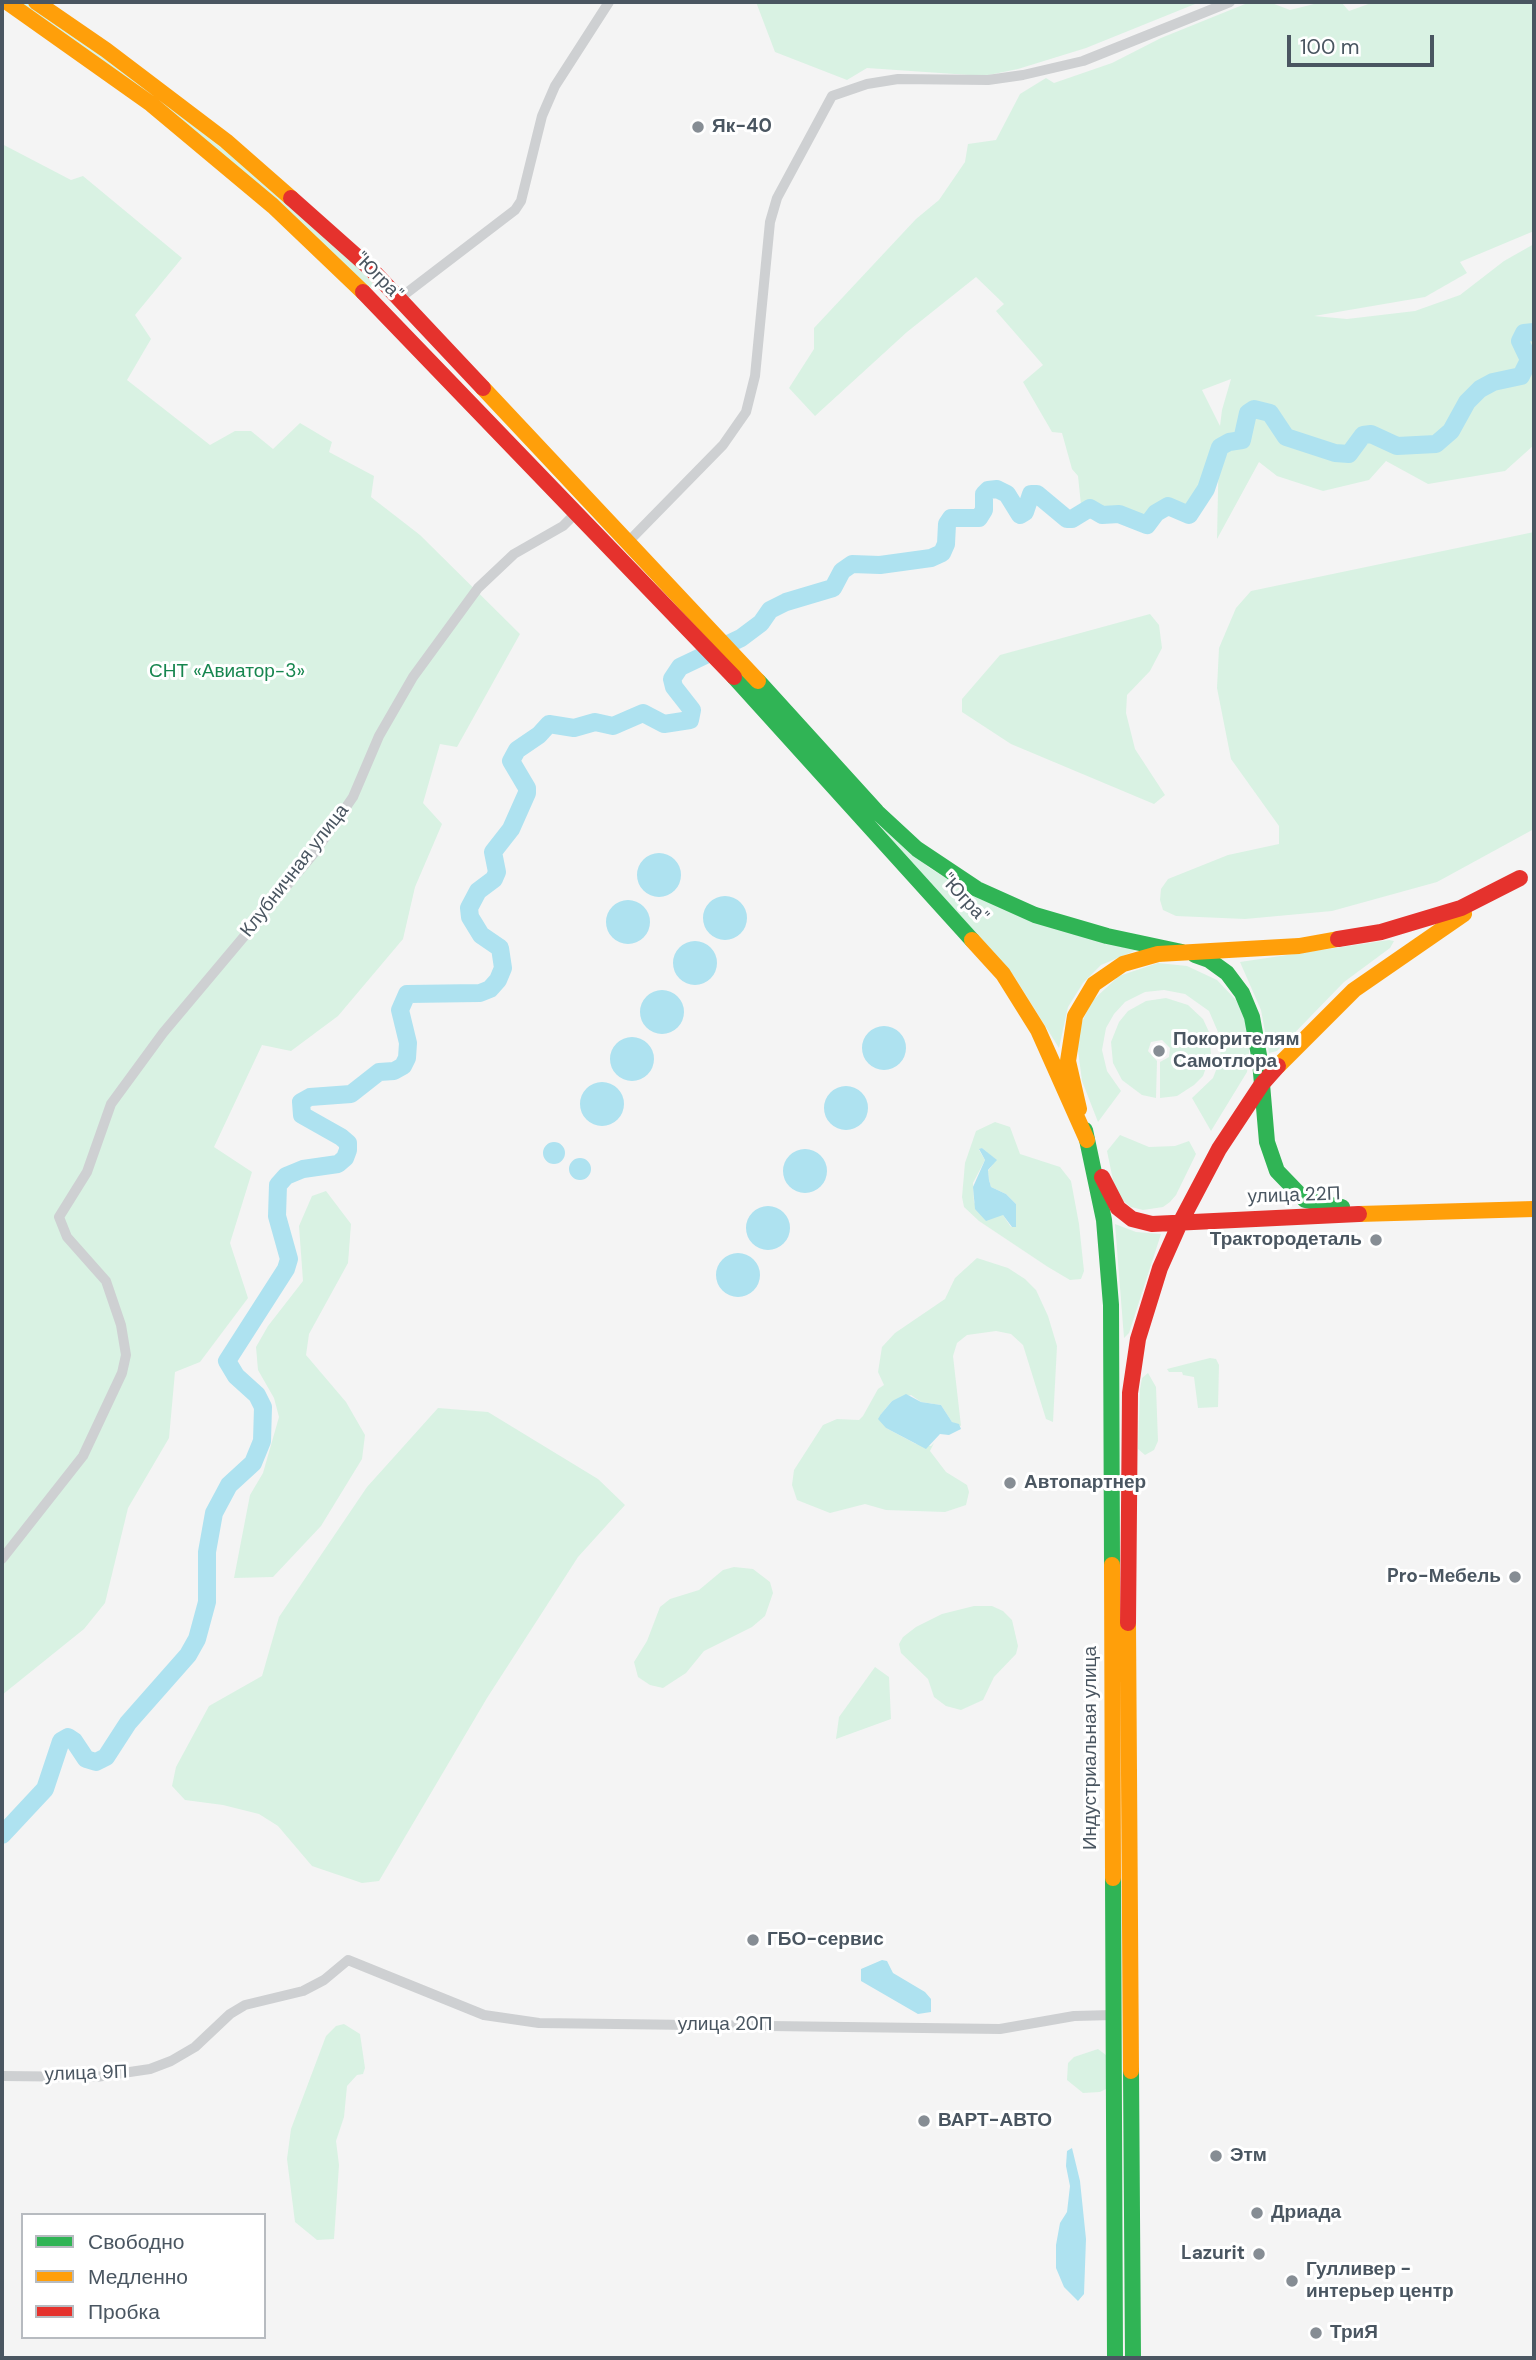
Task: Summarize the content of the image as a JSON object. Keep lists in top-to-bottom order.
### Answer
{
  "streets": {
    "main road": ["\"Югра\"", "улица 22П", "Индустриальная улица"],
    "street": ["Клубничная улица", "улица 20П", "улица 9П"]
  },
  "crossings": [
    ["\"Югра\"", "Клубничная улица"],
    ["\"Югра\"", "улица 22П"],
    ["\"Югра\"", "Индустриальная улица"],
    ["улица 22П", "Индустриальная улица"],
    ["Индустриальная улица", "улица 20П"],
    ["улица 20П", "улица 9П"]
  ],
  "parks": ["СНТ «Авиатор-3»"],
  "places": [
    "Як-40",
    "Покорителям Самотлора",
    "Трактородеталь",
    "Автопартнер",
    "Pro-Мебель",
    "ГБО-сервис",
    "ВАРТ-АВТО",
    "Этм",
    "Дриада",
    "Lazurit",
    "Гулливер - интерьер центр",
    "ТриЯ"
  ],
  "legend": ["Свободно", "Медленно", "Пробка"],
  "scale_bar": "100 m"
}
